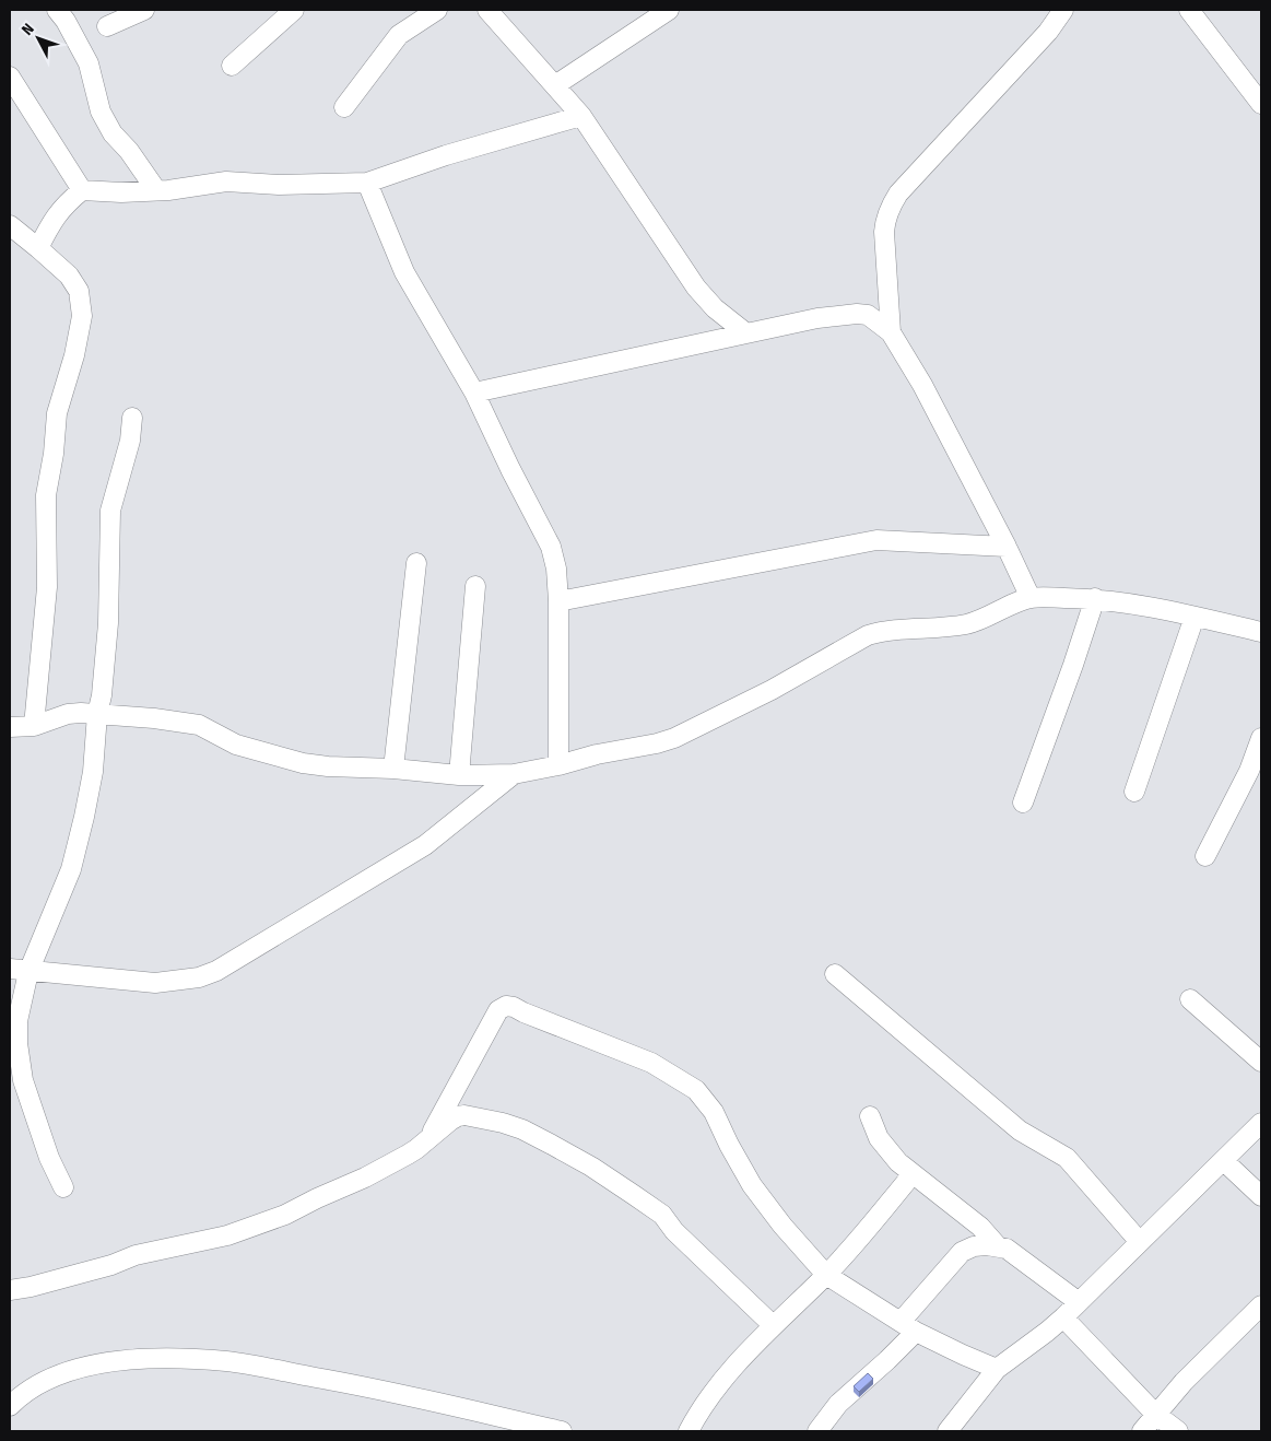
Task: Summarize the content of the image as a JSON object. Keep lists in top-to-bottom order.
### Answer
{
  "north": "top left"
}
